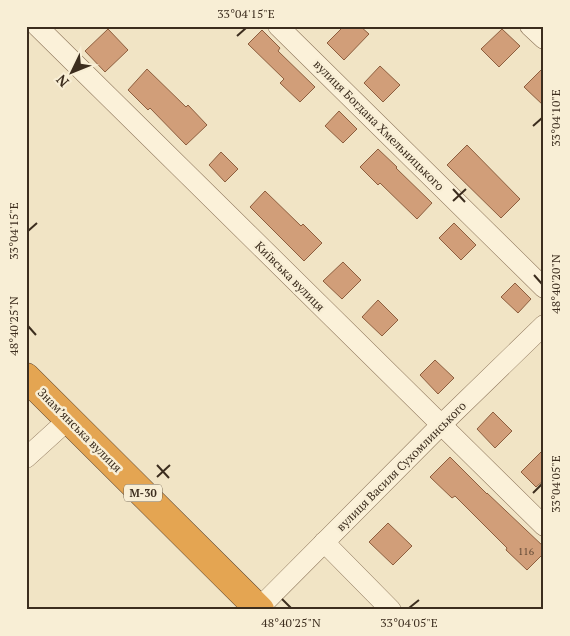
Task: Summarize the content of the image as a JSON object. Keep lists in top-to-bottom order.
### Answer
{
  "streets": {
    "highway": ["Знамʼянська вулиця", "М-30"],
    "street": ["вулиця Богдана Хмельницького", "Київська вулиця", "вулиця Василя Сухомлинського"]
  },
  "crossings": [
    ["Київська вулиця", "вулиця Василя Сухомлинського"],
    ["Знамʼянська вулиця", "вулиця Василя Сухомлинського"]
  ],
  "house_numbers": ["116"],
  "north": "bottom left",
  "coordinates": [
    "33°04'15\"E",
    "33°04'10\"E",
    "48°40'20\"N",
    "48°40'25\"N",
    "33°04'05\"E"
  ]
}
